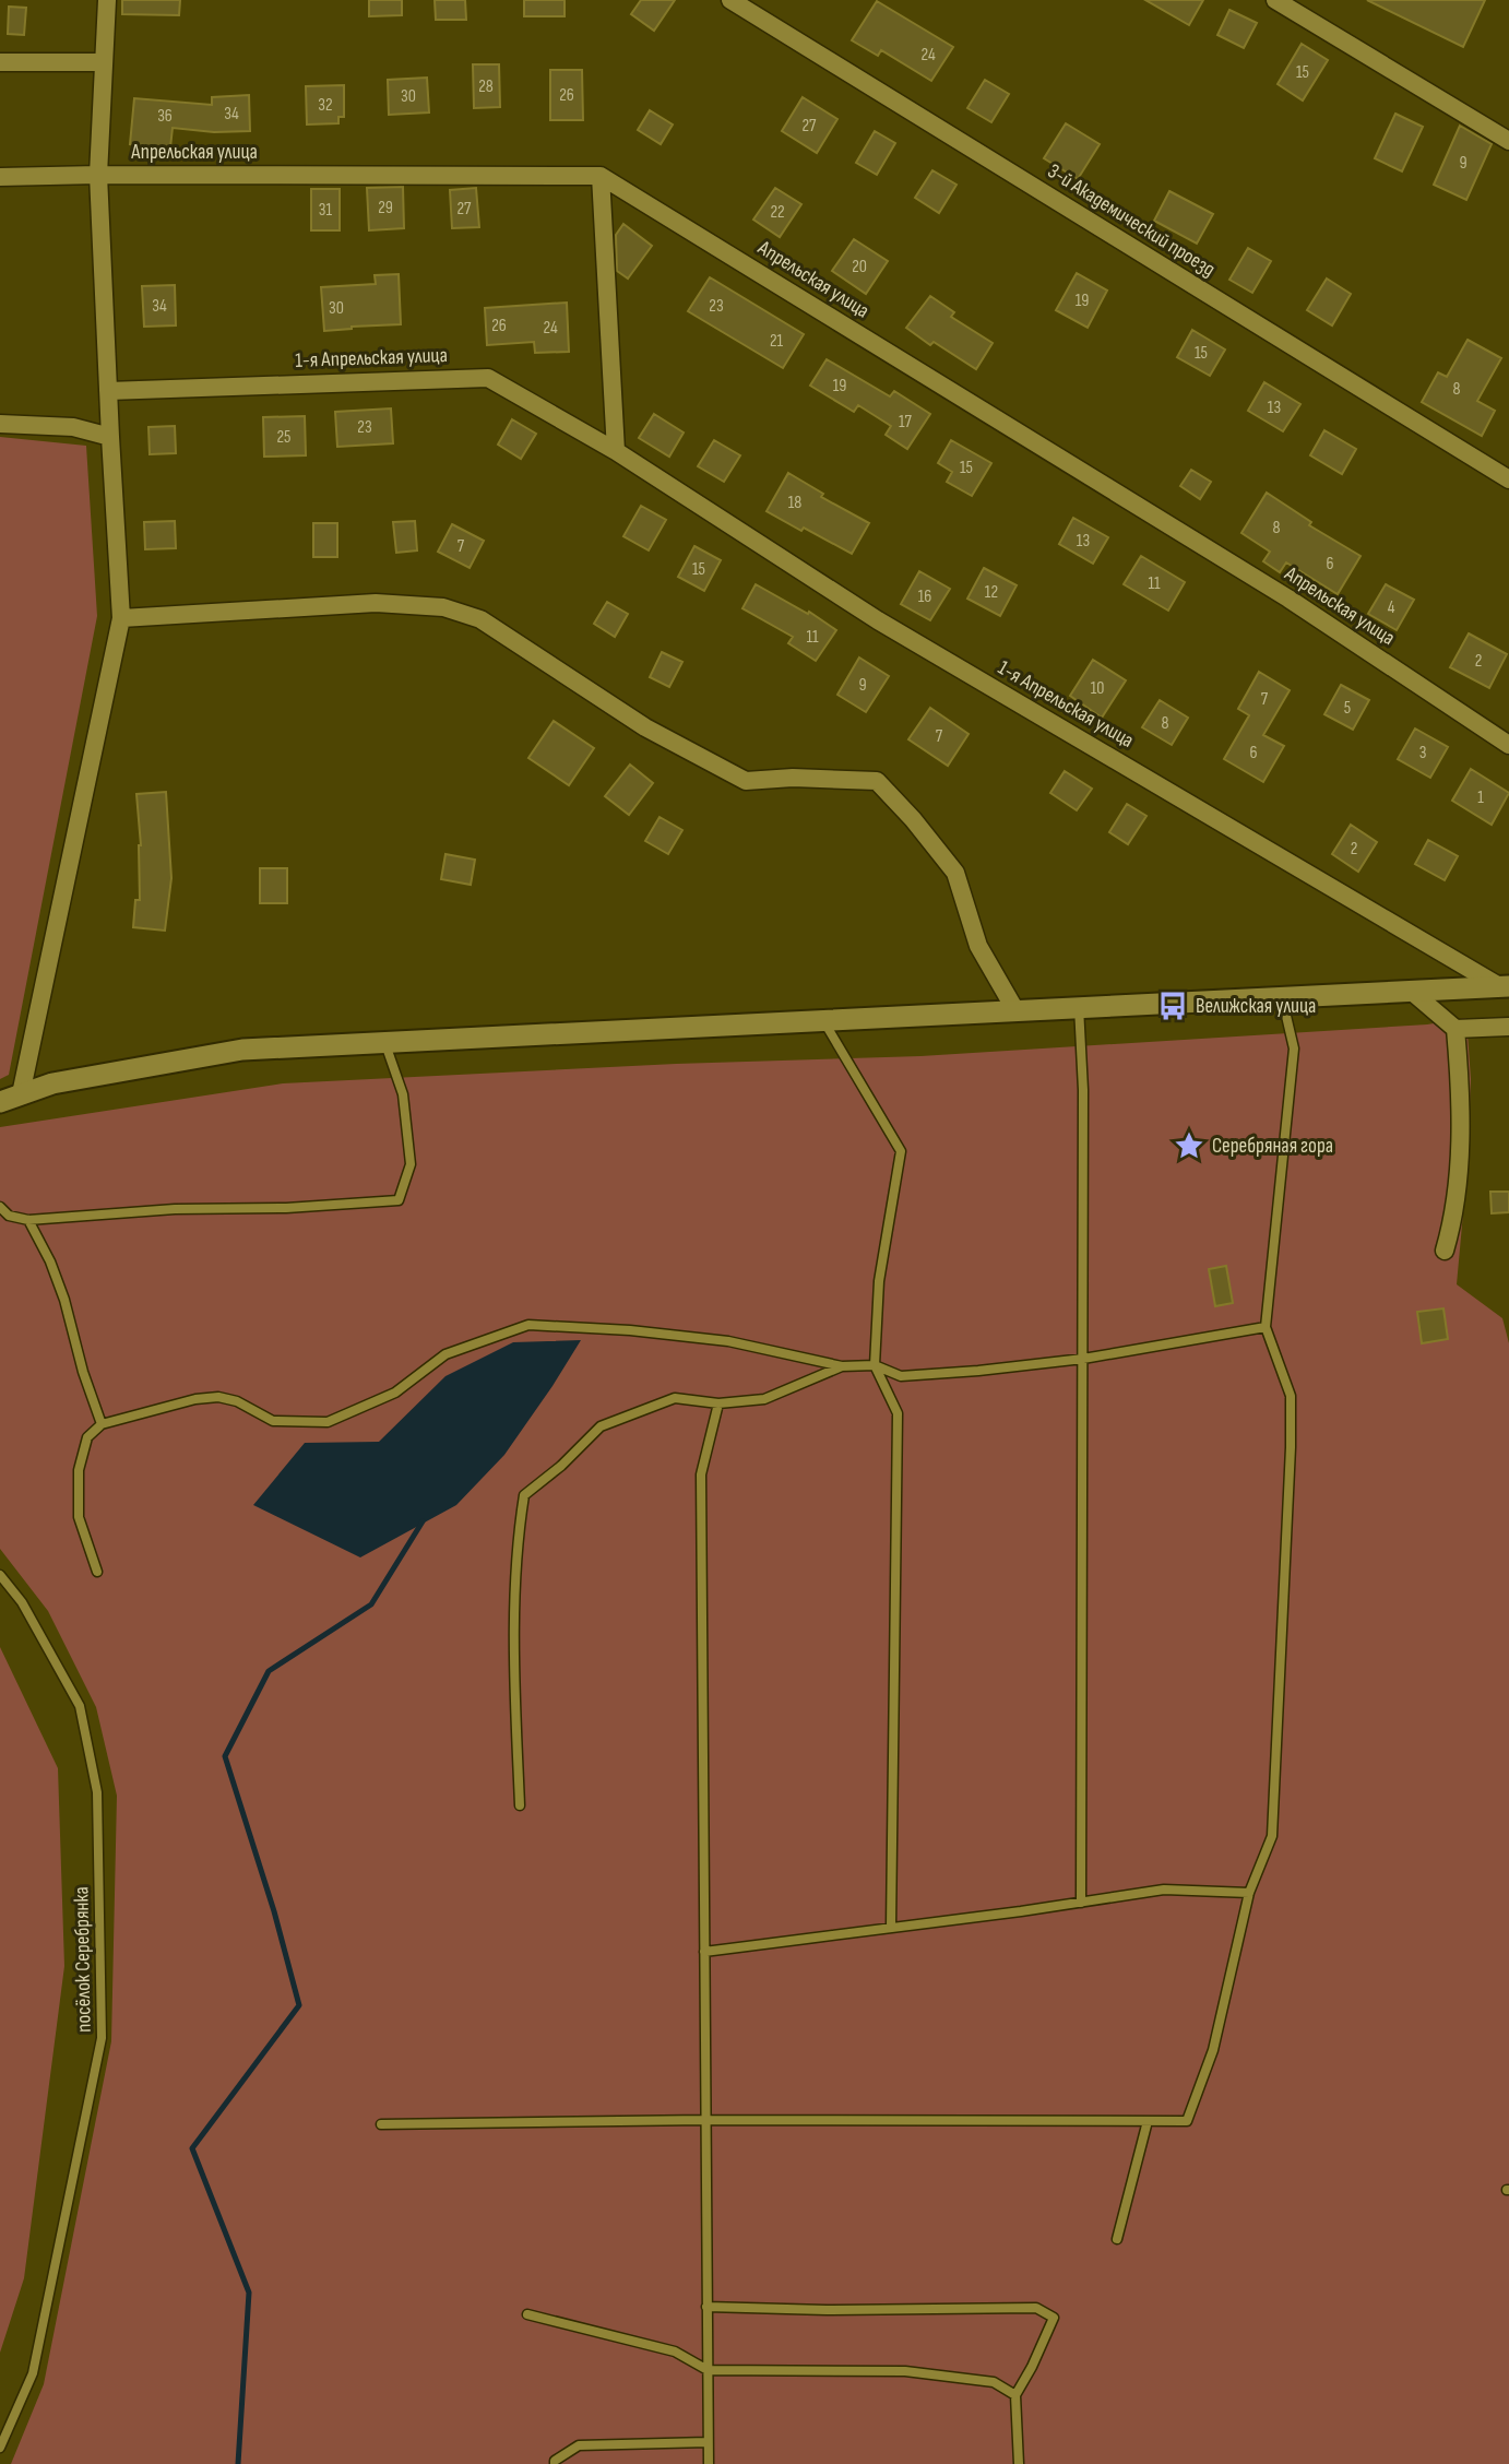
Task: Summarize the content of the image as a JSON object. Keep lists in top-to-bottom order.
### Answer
{
  "streets": {
    "street": ["Апрельская улица", "3-й Академический проезд", "1-я Апрельская улица"],
    "lane": ["посёлок Серебрянка"]
  },
  "places": {
    "bus stop": ["Велижская улица"],
    "place": ["Серебряная гора"]
  },
  "house_numbers": [
    "24",
    "15",
    "28",
    "26",
    "30",
    "32",
    "34",
    "36",
    "27",
    "9",
    "29",
    "27",
    "31",
    "22",
    "20",
    "19",
    "34",
    "23",
    "30",
    "26",
    "24",
    "21",
    "15",
    "19",
    "8",
    "13",
    "17",
    "23",
    "25",
    "15",
    "18",
    "8",
    "13",
    "7",
    "6",
    "15",
    "11",
    "12",
    "16",
    "4",
    "11",
    "2",
    "9",
    "10",
    "7",
    "5",
    "8",
    "7",
    "6",
    "3",
    "1",
    "2"
  ]
}
